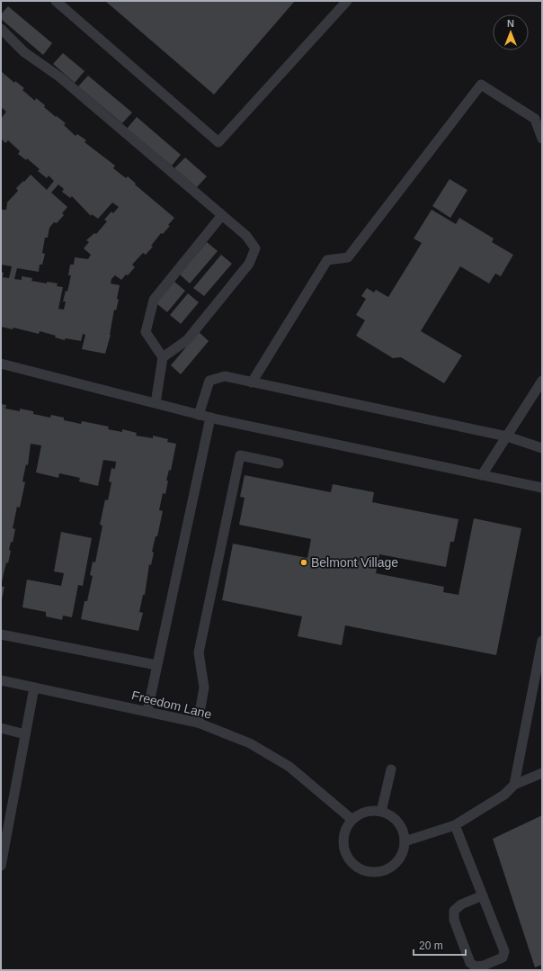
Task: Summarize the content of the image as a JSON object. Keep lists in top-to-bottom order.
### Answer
{
  "streets": {
    "lane": ["Freedom Lane"]
  },
  "places": ["Belmont Village"],
  "scale_bar": "20 m",
  "north": "top"
}
